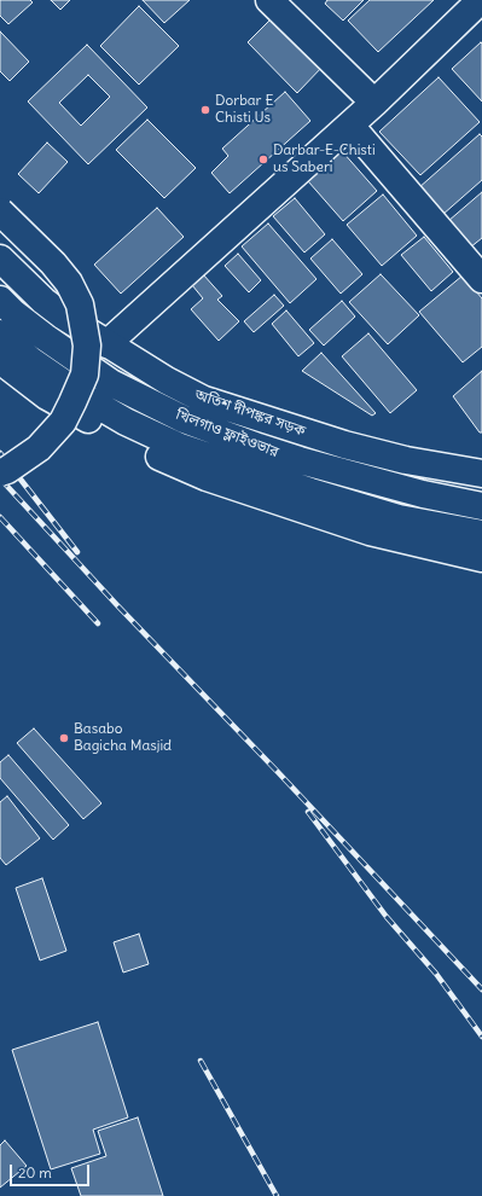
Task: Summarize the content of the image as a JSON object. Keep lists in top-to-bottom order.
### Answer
{
  "streets": {
    "main road": ["অতিশ দীপঙ্কর সড়ক", "খিলগাও ফ্লাইওভার"]
  },
  "places": ["Dorbar E Chisti Us", "Darbar-E-Chisti us Saberi", "Basabo Bagicha Masjid"],
  "scale_bar": "20 m"
}
